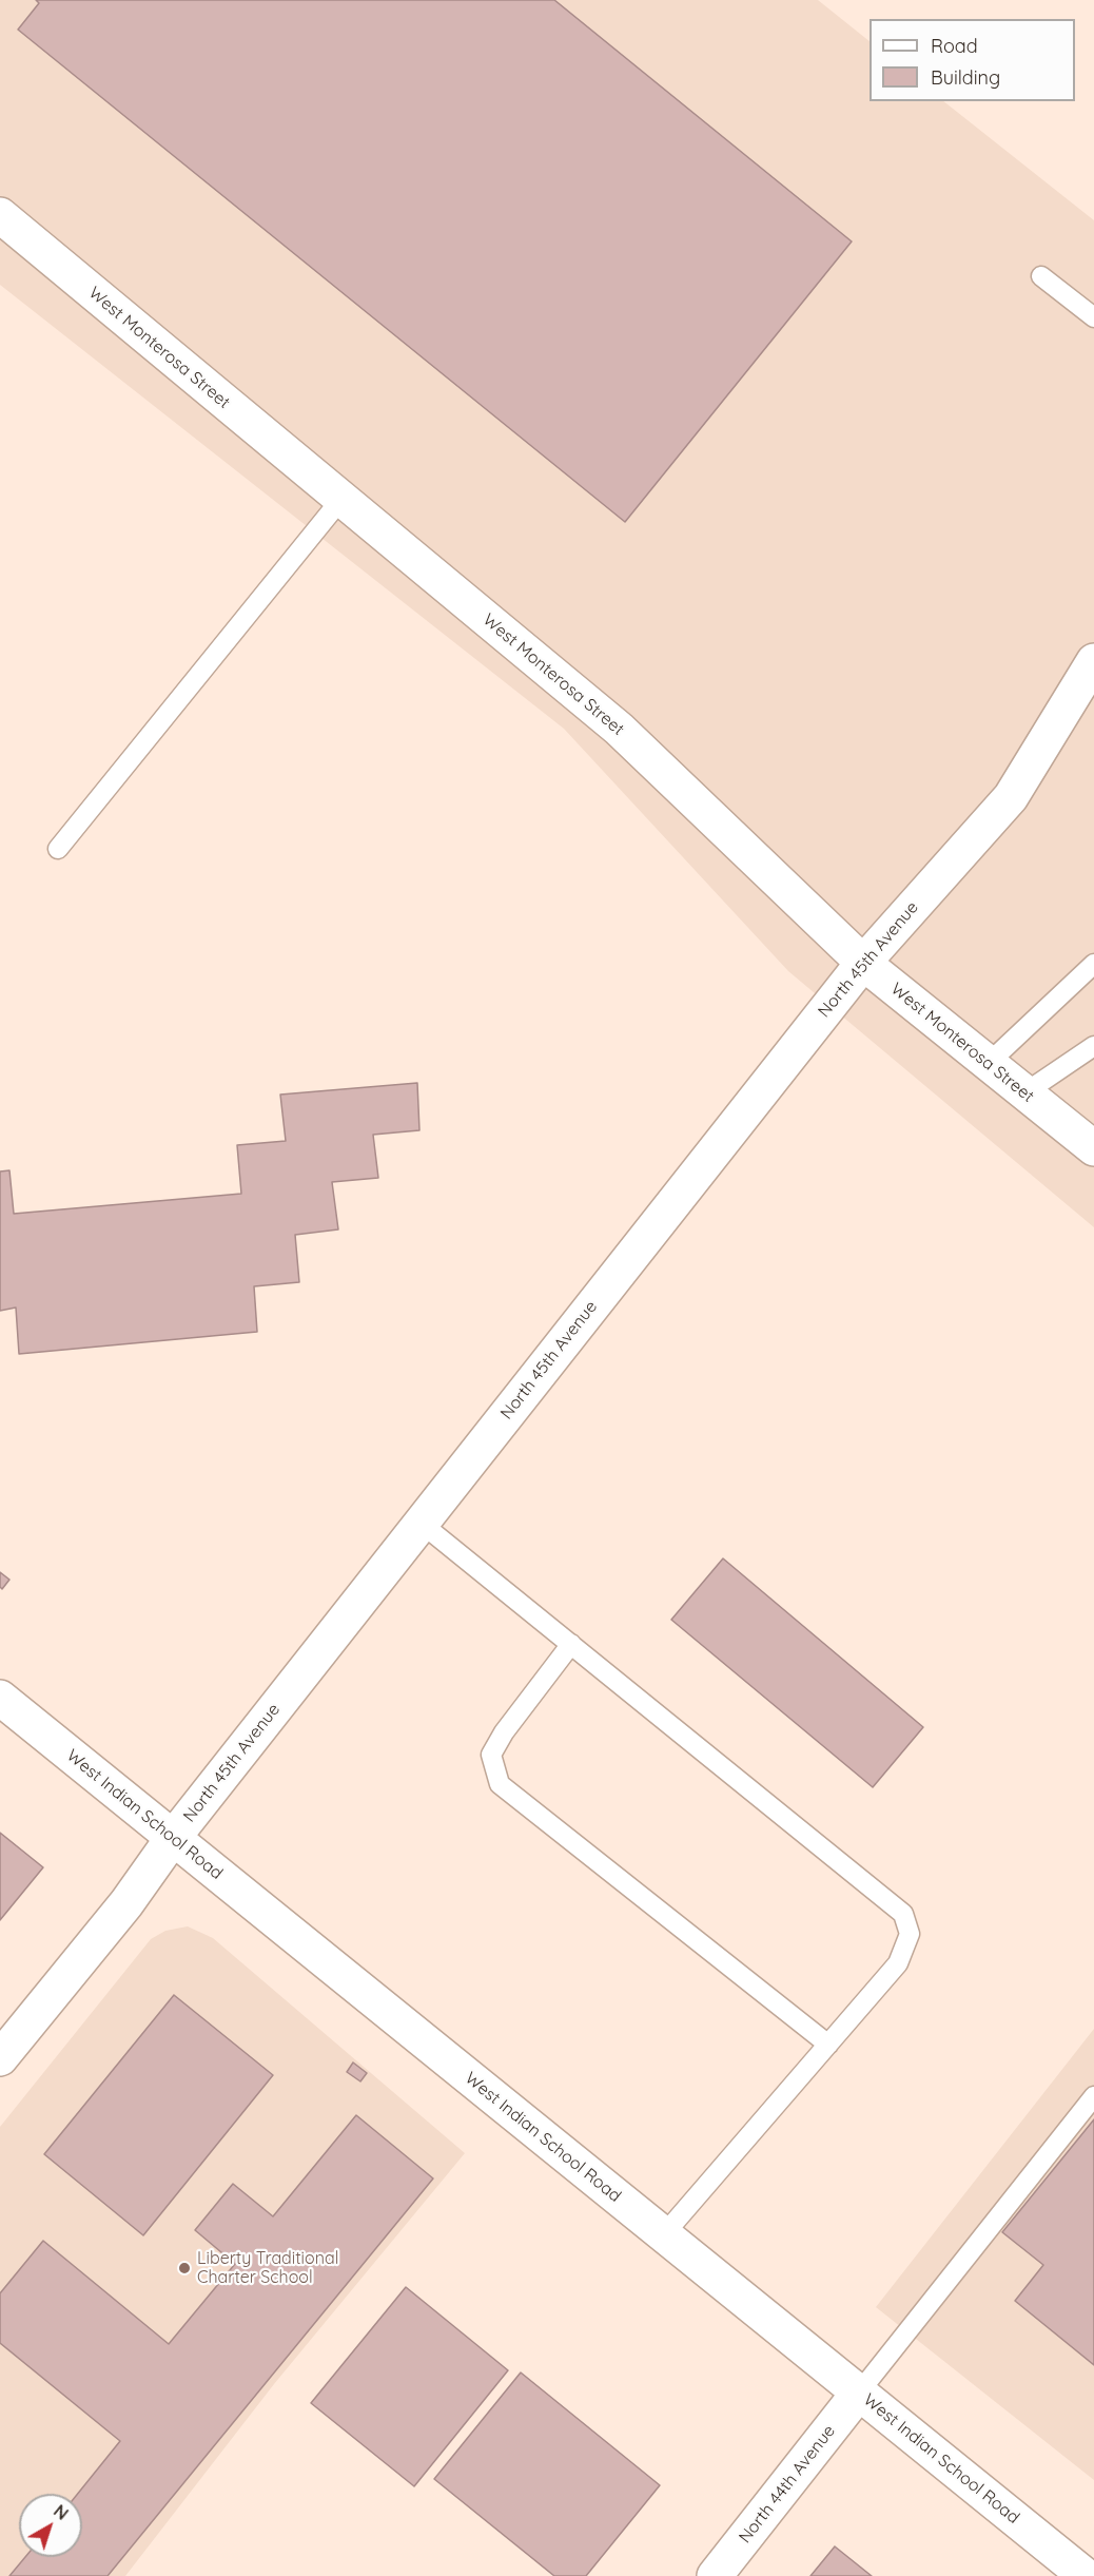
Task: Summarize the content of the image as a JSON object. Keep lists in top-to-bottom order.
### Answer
{
  "streets": {
    "street": [
      "West Monterosa Street",
      "North 45th Avenue",
      "West Indian School Road",
      "North 44th Avenue"
    ]
  },
  "crossings": [
    ["West Monterosa Street", "North 45th Avenue"],
    ["North 45th Avenue", "West Indian School Road"],
    ["West Indian School Road", "North 44th Avenue"]
  ],
  "places": ["Liberty Traditional Charter School"],
  "legend": ["Road", "Building"],
  "north": "top right"
}
